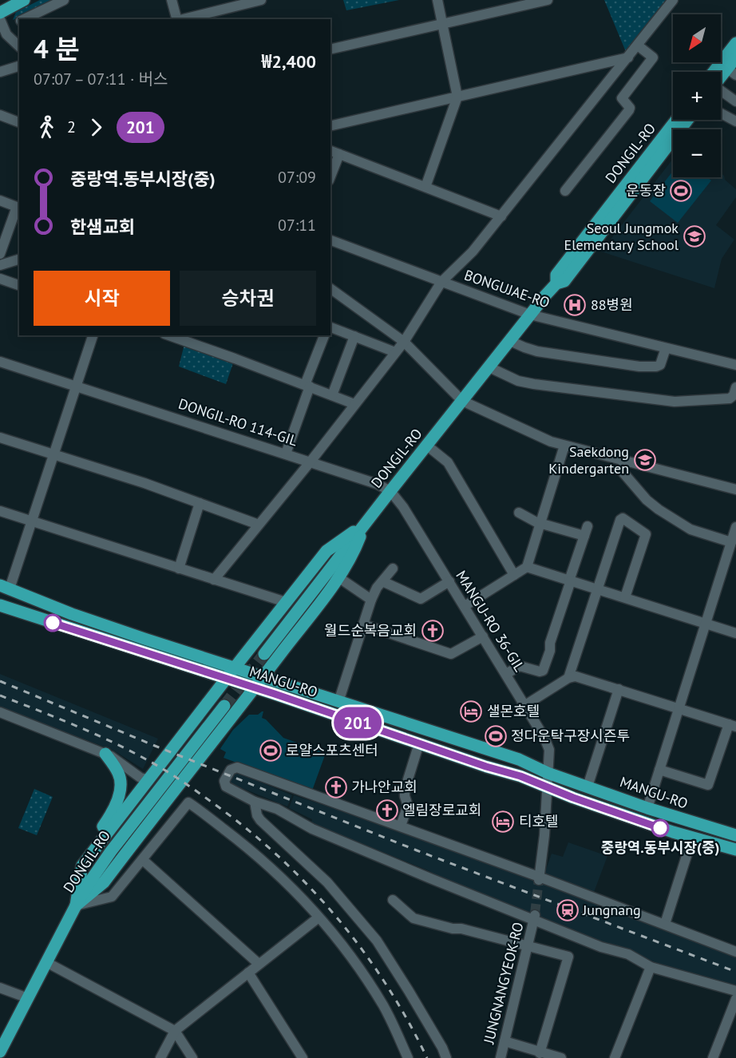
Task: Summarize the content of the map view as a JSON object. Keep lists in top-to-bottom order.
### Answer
{
  "streets": {
    "main road": ["DONGIL-RO", "MANGU-RO"],
    "street": [
      "BONGUJAE-RO",
      "DONGIL-RO 114-GIL",
      "MANGU-RO 36-GIL",
      "JUNGNANGYEOK-RO"
    ]
  },
  "crossings": [
    ["DONGIL-RO", "BONGUJAE-RO"],
    ["DONGIL-RO", "DONGIL-RO 114-GIL"],
    ["DONGIL-RO", "MANGU-RO 36-GIL"],
    ["DONGIL-RO 114-GIL", "MANGU-RO 36-GIL"],
    ["MANGU-RO 36-GIL", "MANGU-RO"]
  ],
  "places": {
    "sports": ["운동장", "정다운탁구장시즌투", "로얄스포츠센터"],
    "school or university": ["Seoul Jungmok Elementary School", "Saekdong Kindergarten"],
    "hospital": ["88병원"],
    "church": ["월드순복음교회", "가나안교회", "엘림장로교회"],
    "hotel": ["샐몬호텔", "티호텔"],
    "other": ["중랑역.동부시장(중)"],
    "station": ["Jungnang"]
  },
  "lines": ["bus line 201"],
  "north": "bottom left",
  "page": {
    "on_map": "201",
    "map_buttons": ["+", "−"],
    "heading": ["4 분", "07:07 – 07:11 · 버스", "₩2,400"],
    "legs": ["2", "201"],
    "list": [
      {
        "name": "중랑역.동부시장(중)",
        "value": "07:09"
      },
      {
        "name": "한샘교회",
        "value": "07:11"
      }
    ],
    "buttons": ["시작", "승차권"]
  }
}
